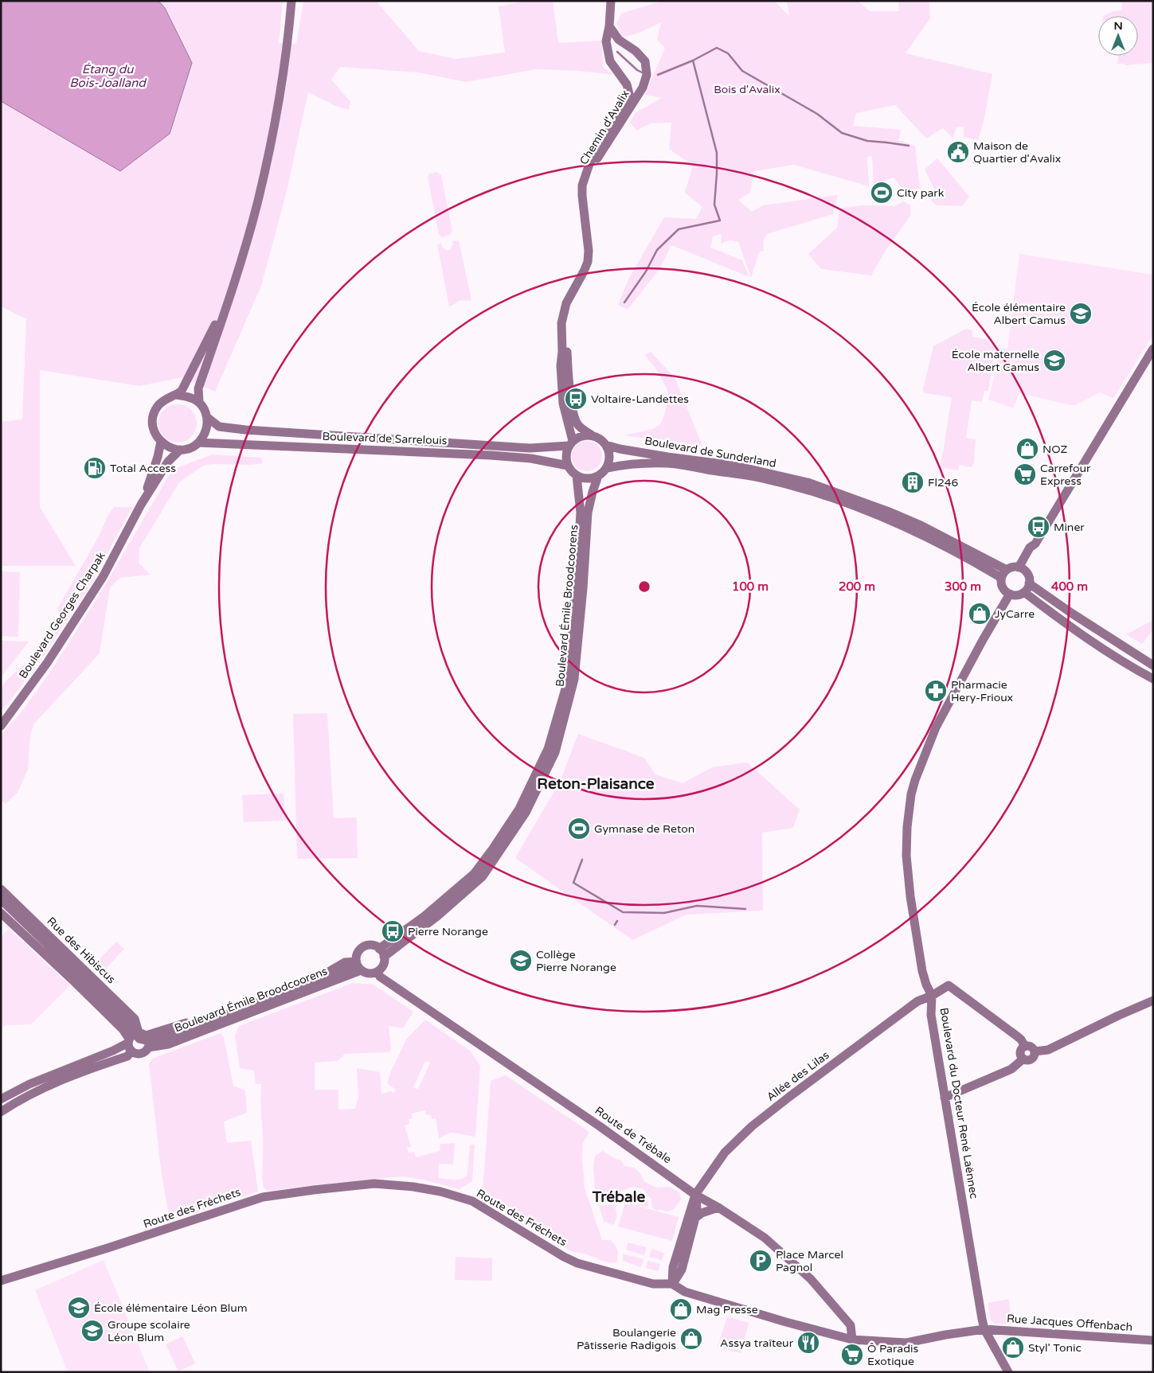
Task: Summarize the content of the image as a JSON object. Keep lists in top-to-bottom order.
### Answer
{
  "streets": {
    "street": [
      "Chemin d'Avalix",
      "Boulevard de Sarrelouis",
      "Boulevard de Sunderland",
      "Boulevard Émile Broodcoorens",
      "Boulevard Georges Charpak",
      "Rue des Hibiscus",
      "Allée des Lilas",
      "Boulevard du Docteur René Laënnec",
      "Route de Trébale",
      "Route des Fréchets",
      "Rue Jacques Offenbach"
    ]
  },
  "crossings": [
    ["Chemin d'Avalix", "Boulevard de Sarrelouis"],
    ["Chemin d'Avalix", "Boulevard de Sunderland"],
    ["Chemin d'Avalix", "Boulevard Émile Broodcoorens"],
    ["Boulevard de Sarrelouis", "Boulevard de Sunderland"],
    ["Boulevard de Sarrelouis", "Boulevard Émile Broodcoorens"],
    ["Boulevard de Sunderland", "Boulevard Émile Broodcoorens"],
    ["Boulevard de Sunderland", "Boulevard du Docteur René Laënnec"],
    ["Boulevard Émile Broodcoorens", "Rue des Hibiscus"],
    ["Boulevard Émile Broodcoorens", "Route de Trébale"],
    ["Allée des Lilas", "Boulevard du Docteur René Laënnec"],
    ["Allée des Lilas", "Route de Trébale"],
    ["Allée des Lilas", "Route des Fréchets"],
    ["Boulevard du Docteur René Laënnec", "Route des Fréchets"],
    ["Boulevard du Docteur René Laënnec", "Rue Jacques Offenbach"],
    ["Route de Trébale", "Route des Fréchets"],
    ["Route des Fréchets", "Rue Jacques Offenbach"]
  ],
  "districts": ["Reton-Plaisance", "Trébale"],
  "water": ["Étang du Bois-Joalland"],
  "parks": ["Bois d'Avalix"],
  "places": {
    "public building": ["Maison de Quartier d'Avalix"],
    "sports": ["City park", "Gymnase de Reton"],
    "school or university": [
      "École élémentaire Albert Camus",
      "École maternelle Albert Camus",
      "Collège Pierre Norange",
      "École élémentaire Léon Blum",
      "Groupe scolaire Léon Blum"
    ],
    "bus stop": ["Voltaire-Landettes", "Miner", "Pierre Norange"],
    "shop": [
      "NOZ",
      "JyCarre",
      "Mag Presse",
      "Boulangerie Pâtisserie Radigois",
      "Styl' Tonic"
    ],
    "fuel station": ["Total Access"],
    "supermarket": ["Carrefour Express", "Ô Paradis Exotique"],
    "building": ["Fl246"],
    "pharmacy": ["Pharmacie Hery-Frioux"],
    "parking": ["Place Marcel Pagnol"],
    "restaurant": ["Assya traîteur"]
  },
  "north": "top",
  "rings": [
    "100 m",
    "200 m",
    "300 m",
    "400 m"
  ]
}
